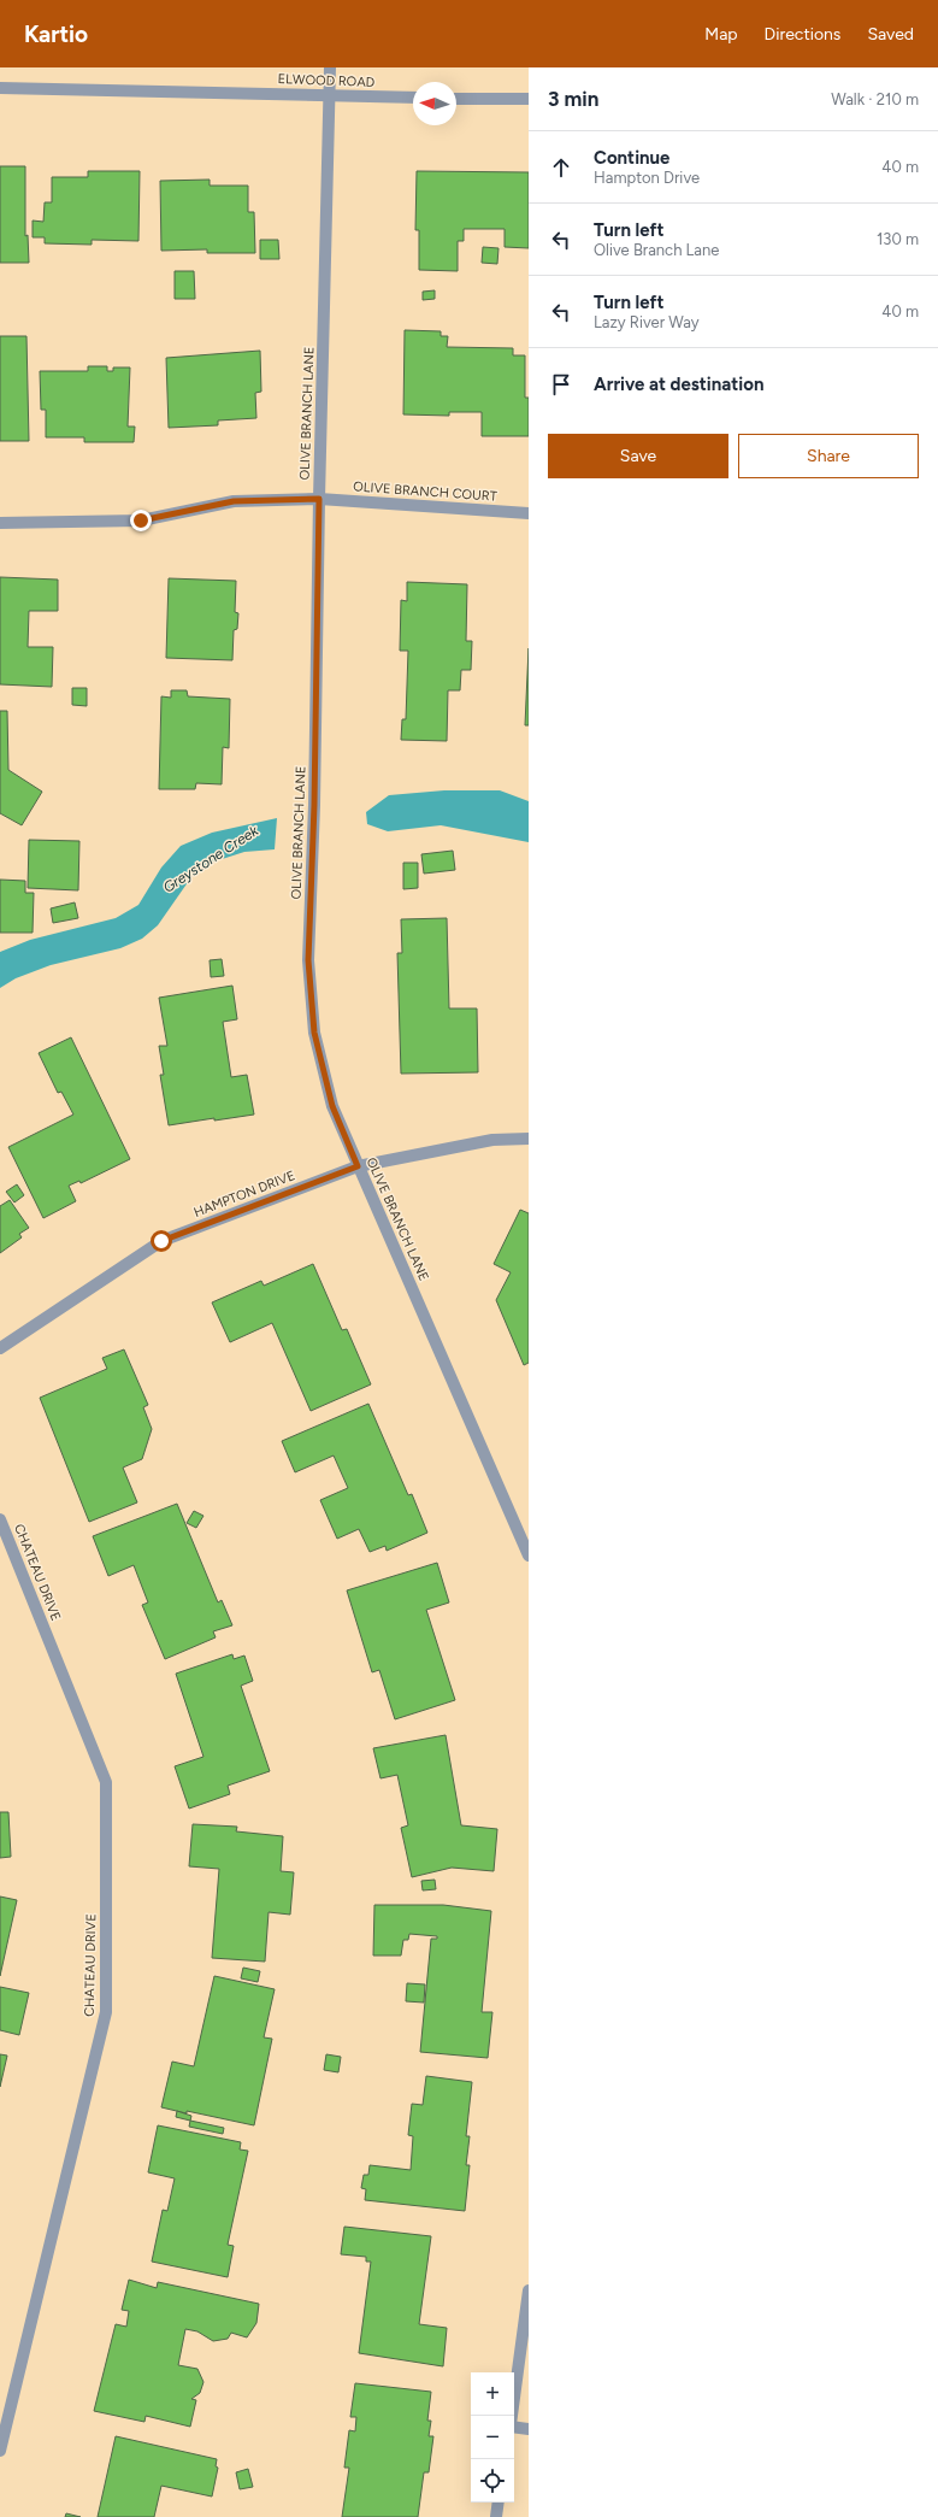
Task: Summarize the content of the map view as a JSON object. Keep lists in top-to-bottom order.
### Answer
{
  "streets": {
    "street": [
      "ELWOOD ROAD",
      "OLIVE BRANCH LANE",
      "OLIVE BRANCH COURT",
      "HAMPTON DRIVE",
      "CHATEAU DRIVE"
    ]
  },
  "crossings": [
    ["ELWOOD ROAD", "OLIVE BRANCH LANE"],
    ["OLIVE BRANCH LANE", "OLIVE BRANCH COURT"],
    ["OLIVE BRANCH LANE", "HAMPTON DRIVE"]
  ],
  "water": ["Greystone Creek"],
  "north": "left",
  "page": {
    "header": "Kartio",
    "nav": ["Map", "Directions", "Saved"],
    "heading": ["3 min", "Walk · 210 m"],
    "list": [
      ["Continue", "Hampton Drive", "40 m"],
      ["Turn left", "Olive Branch Lane", "130 m"],
      ["Turn left", "Lazy River Way", "40 m"],
      "Arrive at destination"
    ],
    "buttons": ["Save", "Share"],
    "map_buttons": ["+", "−"]
  }
}
